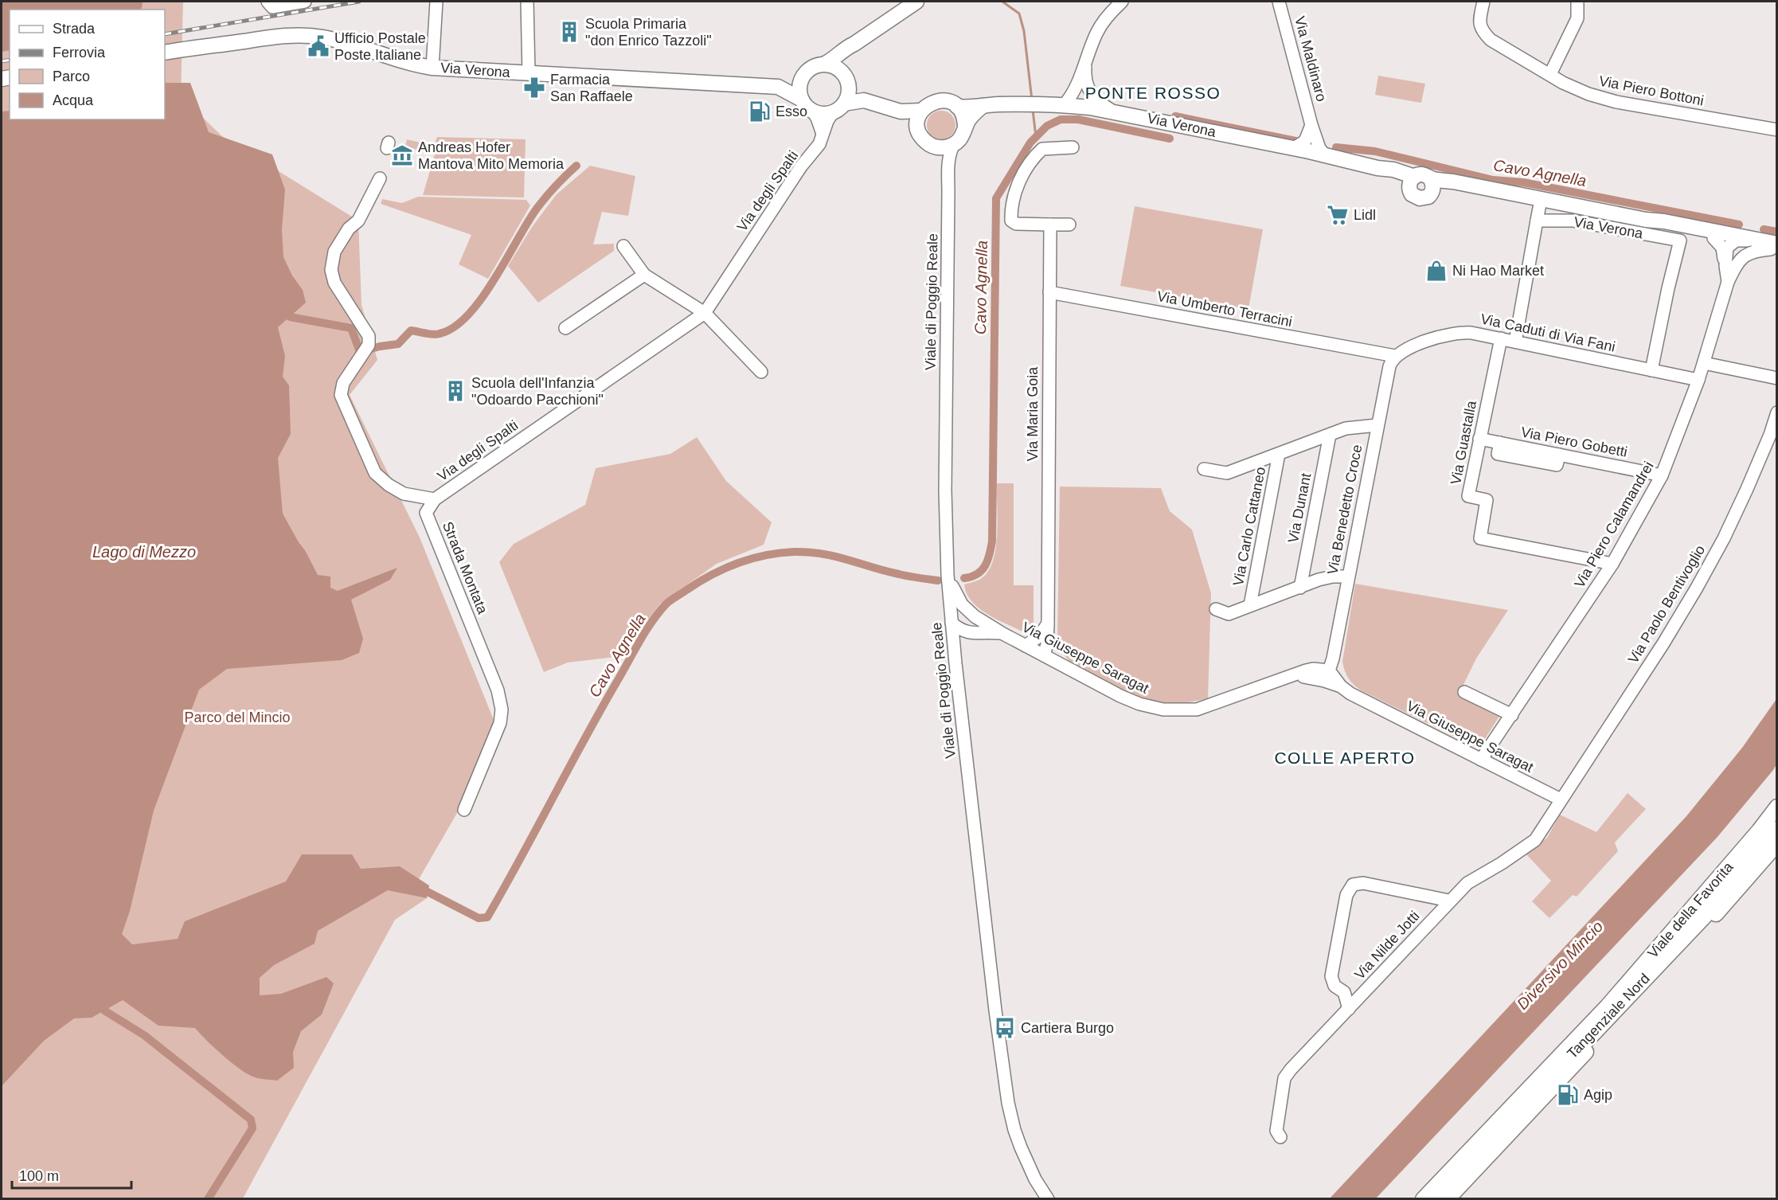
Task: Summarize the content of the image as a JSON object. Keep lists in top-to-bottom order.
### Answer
{
  "streets": {
    "highway": ["Tangenziale Nord"],
    "main road": ["Via Verona", "Viale della Favorita"],
    "street": [
      "Via Maldinaro",
      "Via Piero Bottoni",
      "Via degli Spalti",
      "Viale di Poggio Reale",
      "Via Umberto Terracini",
      "Via Caduti di Via Fani",
      "Via Maria Goia",
      "Via Piero Gobetti",
      "Via Guastalla",
      "Via Dunant",
      "Via Benedetto Croce",
      "Via Piero Calamandrei",
      "Via Carlo Cattaneo",
      "Strada Montata",
      "Via Paolo Bentivoglio",
      "Via Giuseppe Saragat",
      "Via Nilde Jotti"
    ]
  },
  "crossings": [
    ["Via Maldinaro", "Via Verona"],
    ["Via Verona", "Via degli Spalti"],
    ["Via Verona", "Viale di Poggio Reale"],
    ["Via Verona", "Via Caduti di Via Fani"],
    ["Via Verona", "Via Piero Calamandrei"],
    ["Via degli Spalti", "Strada Montata"],
    ["Viale di Poggio Reale", "Via Giuseppe Saragat"],
    ["Via Umberto Terracini", "Via Caduti di Via Fani"],
    ["Via Umberto Terracini", "Via Maria Goia"],
    ["Via Umberto Terracini", "Via Benedetto Croce"],
    ["Via Caduti di Via Fani", "Via Guastalla"],
    ["Via Caduti di Via Fani", "Via Benedetto Croce"],
    ["Via Caduti di Via Fani", "Via Piero Calamandrei"],
    ["Via Maria Goia", "Via Giuseppe Saragat"],
    ["Via Piero Gobetti", "Via Guastalla"],
    ["Via Piero Gobetti", "Via Piero Calamandrei"],
    ["Via Guastalla", "Via Piero Calamandrei"],
    ["Via Benedetto Croce", "Via Giuseppe Saragat"],
    ["Via Piero Calamandrei", "Via Giuseppe Saragat"],
    ["Via Paolo Bentivoglio", "Via Giuseppe Saragat"],
    ["Via Paolo Bentivoglio", "Via Nilde Jotti"],
    ["Via Giuseppe Saragat", "Via Nilde Jotti"]
  ],
  "districts": ["PONTE ROSSO", "COLLE APERTO"],
  "water": ["Cavo Agnella", "Lago di Mezzo", "Diversivo Mincio"],
  "parks": ["Parco del Mincio"],
  "places": {
    "building": ["Scuola Primaria \"don Enrico Tazzoli\"", "Scuola dell'Infanzia \"Odoardo Pacchioni\""],
    "public building": ["Ufficio Postale Poste Italiane"],
    "pharmacy": ["Farmacia San Raffaele"],
    "fuel station": ["Esso", "Agip"],
    "museum": ["Andreas Hofer Mantova Mito Memoria"],
    "supermarket": ["Lidl"],
    "shop": ["Ni Hao Market"],
    "bus stop": ["Cartiera Burgo"]
  },
  "legend": [
    "Strada",
    "Ferrovia",
    "Parco",
    "Acqua"
  ],
  "scale_bar": "100 m"
}
